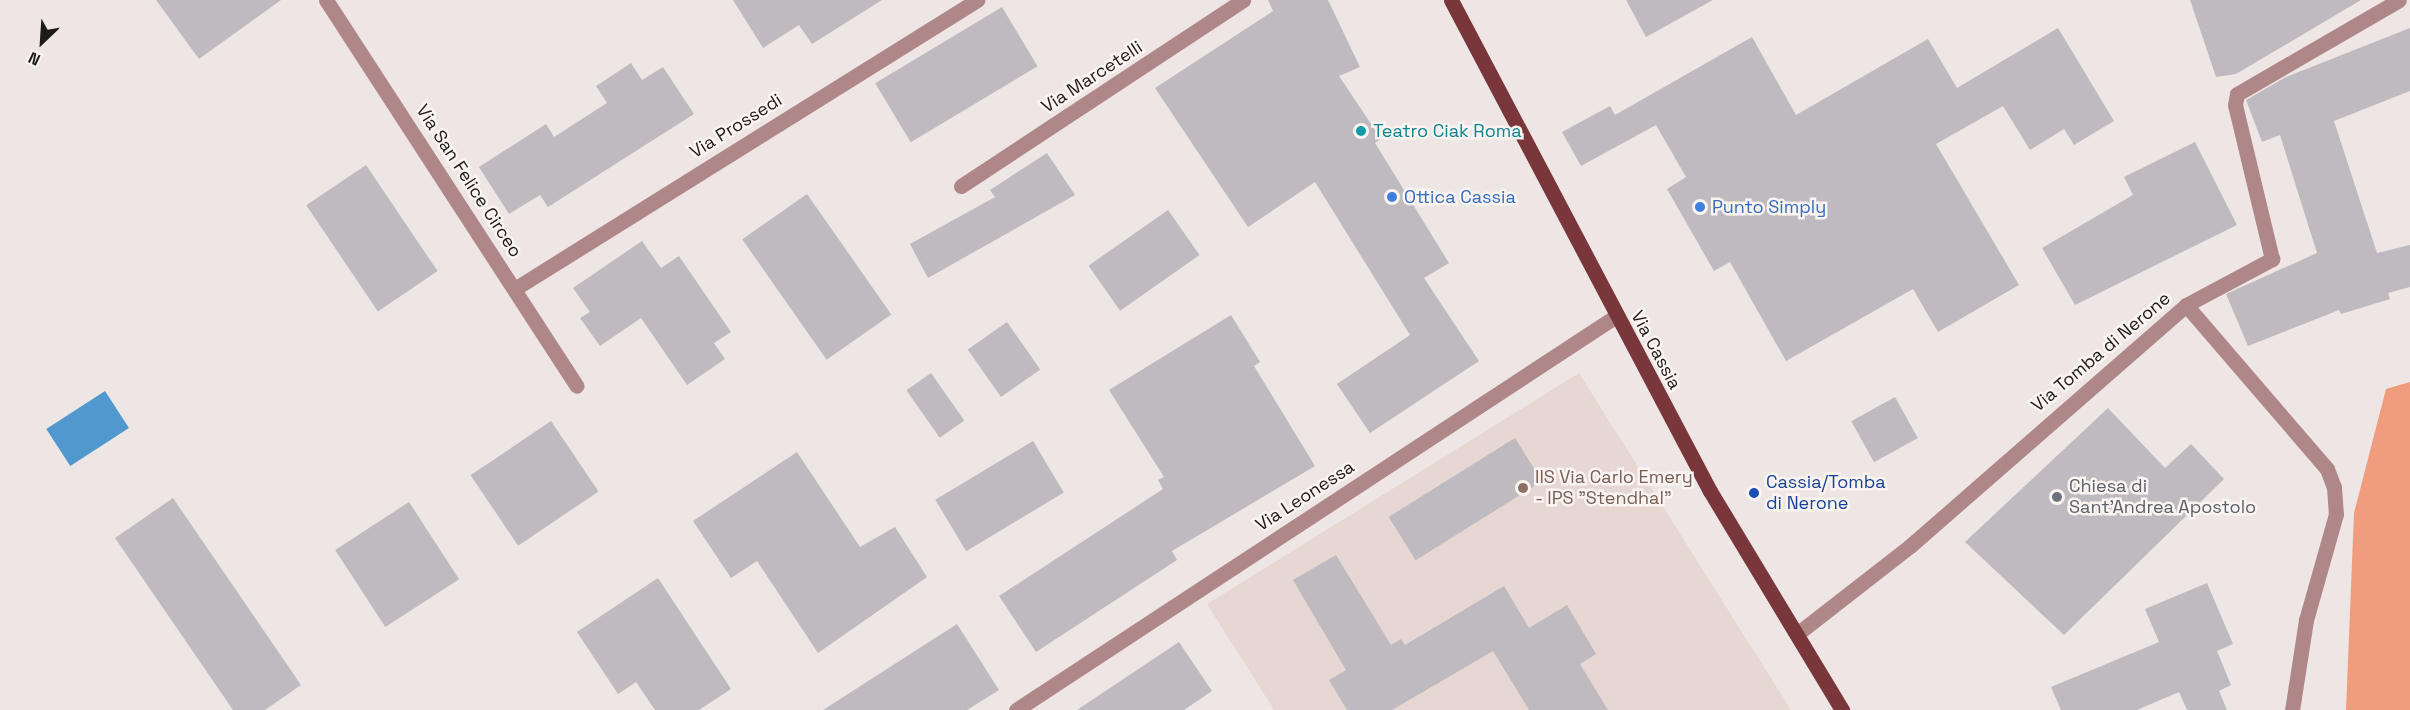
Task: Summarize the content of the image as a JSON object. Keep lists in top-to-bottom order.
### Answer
{
  "streets": {
    "main road": ["Via Cassia"],
    "street": [
      "Via Marcetelli",
      "Via Prossedi",
      "Via San Felice Circeo",
      "Via Tomba di Nerone",
      "Via Leonessa"
    ]
  },
  "crossings": [
    ["Via Prossedi", "Via San Felice Circeo"],
    ["Via Cassia", "Via Tomba di Nerone"],
    ["Via Cassia", "Via Leonessa"]
  ],
  "places": [
    "Teatro Ciak Roma",
    "Ottica Cassia",
    "Punto Simply",
    "IIS Via Carlo Emery - IPS \"Stendhal\"",
    "Cassia/Tomba di Nerone",
    "Chiesa di Sant'Andrea Apostolo"
  ],
  "north": "bottom left"
}
